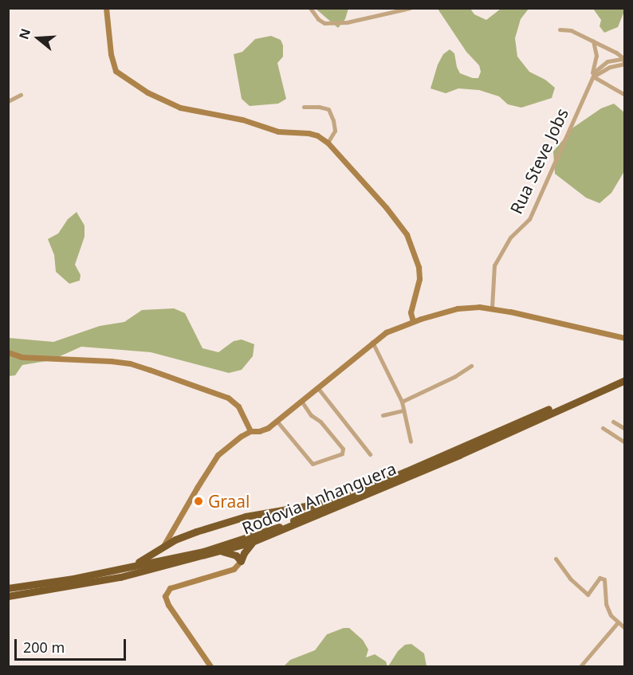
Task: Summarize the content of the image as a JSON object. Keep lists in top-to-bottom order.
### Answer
{
  "streets": {
    "highway": ["Rodovia Anhanguera"],
    "street": ["Rua Steve Jobs"]
  },
  "places": ["Graal"],
  "scale_bar": "200 m",
  "north": "left"
}
